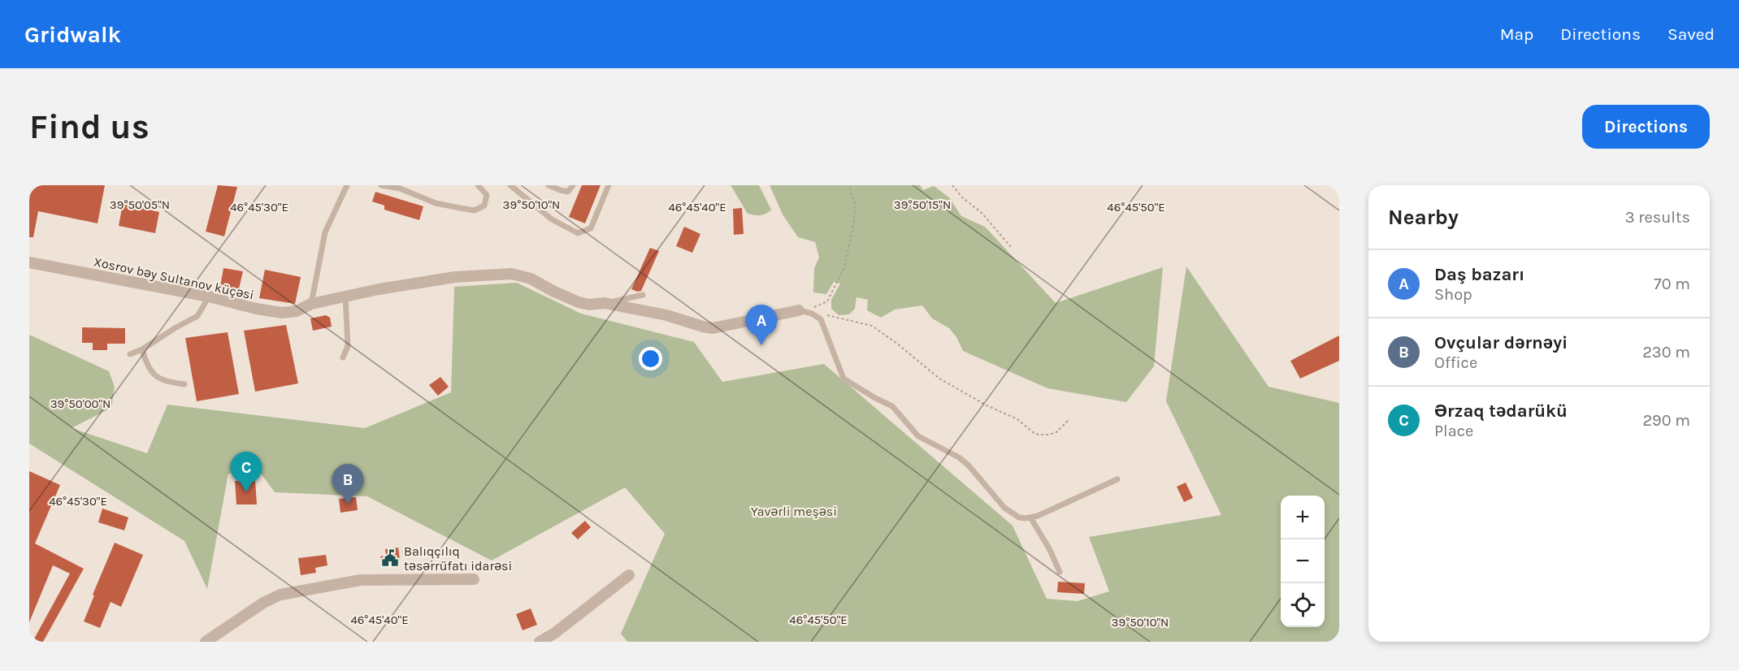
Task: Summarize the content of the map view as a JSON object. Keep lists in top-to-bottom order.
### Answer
{
  "streets": {
    "street": ["Xosrov bəy Sultanov küçəsi"]
  },
  "parks": ["Yavərli meşəsi"],
  "places": {
    "public building": ["Balıqçılıq təsərrüfatı idarəsi"]
  },
  "page": {
    "header": "Gridwalk",
    "nav": ["Map", "Directions", "Saved"],
    "buttons": "Directions",
    "title": "Find us",
    "heading": ["Nearby", "3 results"],
    "list": [
      {
        "mark": "A",
        "name": "Daş bazarı",
        "note": "Shop",
        "value": "70 m"
      },
      {
        "mark": "B",
        "name": "Ovçular dərnəyi",
        "note": "Office",
        "value": "230 m"
      },
      {
        "mark": "C",
        "name": "Ərzaq tədarükü",
        "note": "Place",
        "value": "290 m"
      }
    ],
    "pins": ["A", "C", "B"],
    "map_buttons": ["+", "−"]
  },
  "coordinates": [
    "39°50'05\"N",
    "39°50'10\"N",
    "39°50'15\"N",
    "46°45'40\"E",
    "46°45'50\"E",
    "46°45'30\"E",
    "39°50'00\"N"
  ]
}
